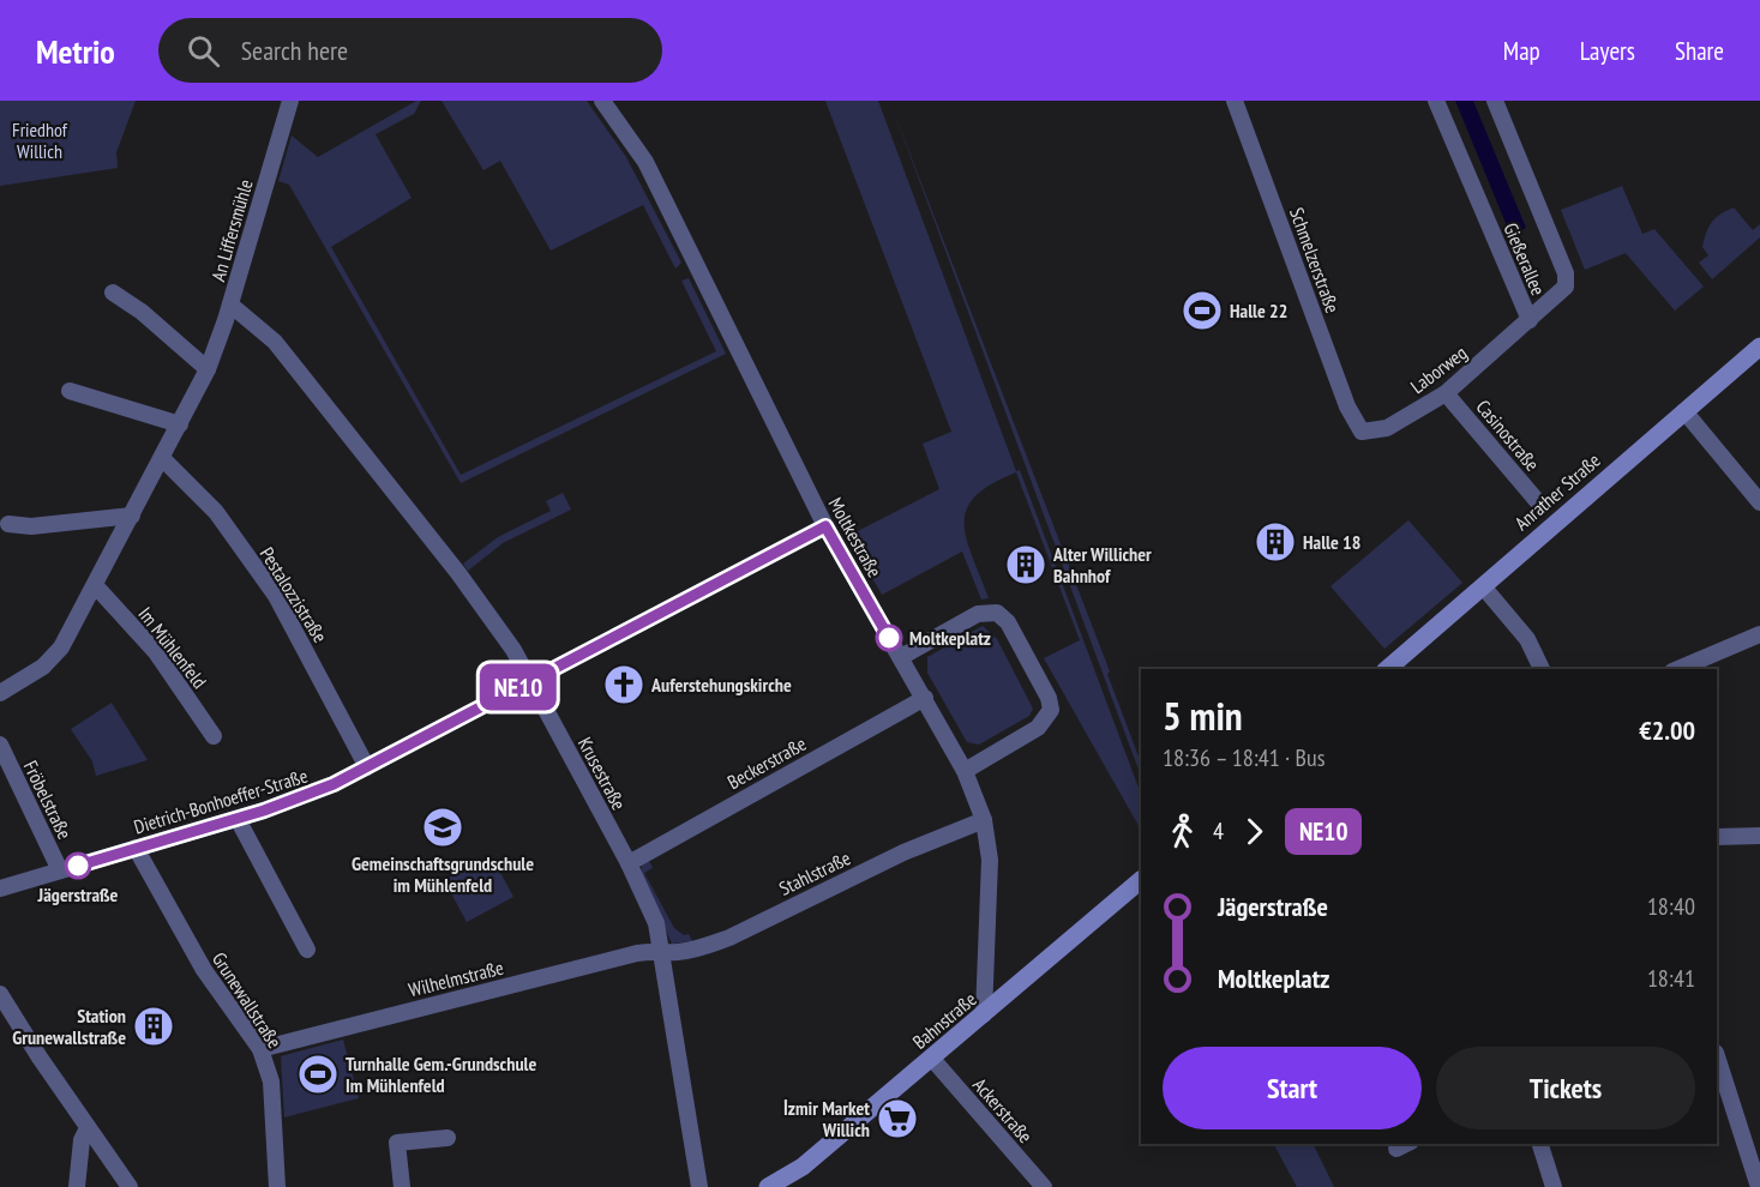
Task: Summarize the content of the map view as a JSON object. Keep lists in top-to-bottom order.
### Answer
{
  "streets": {
    "street": [
      "An Liffersmühle",
      "Gießerallee",
      "Schmelzerstraße",
      "Laborweg",
      "Casinostraße",
      "Anrather Straße",
      "Moltkestraße",
      "Pestalozzistraße",
      "Im Mühlenfeld",
      "Beckerstraße",
      "Krusestraße",
      "Fröbelstraße",
      "Dietrich-Bonhoeffer-Straße",
      "Stahlstraße",
      "Wilhelmstraße",
      "Grunewallstraße",
      "Bahnstraße",
      "Ackerstraße"
    ]
  },
  "crossings": [
    ["An Liffersmühle", "Pestalozzistraße"],
    ["An Liffersmühle", "Im Mühlenfeld"],
    ["An Liffersmühle", "Krusestraße"],
    ["Gießerallee", "Laborweg"],
    ["Schmelzerstraße", "Laborweg"],
    ["Laborweg", "Casinostraße"],
    ["Moltkestraße", "Beckerstraße"],
    ["Moltkestraße", "Dietrich-Bonhoeffer-Straße"],
    ["Moltkestraße", "Stahlstraße"],
    ["Moltkestraße", "Bahnstraße"],
    ["Pestalozzistraße", "Dietrich-Bonhoeffer-Straße"],
    ["Beckerstraße", "Krusestraße"],
    ["Krusestraße", "Dietrich-Bonhoeffer-Straße"],
    ["Krusestraße", "Stahlstraße"],
    ["Krusestraße", "Wilhelmstraße"],
    ["Fröbelstraße", "Dietrich-Bonhoeffer-Straße"],
    ["Dietrich-Bonhoeffer-Straße", "Grunewallstraße"],
    ["Stahlstraße", "Wilhelmstraße"],
    ["Wilhelmstraße", "Grunewallstraße"],
    ["Bahnstraße", "Ackerstraße"]
  ],
  "parks": ["Friedhof Willich"],
  "places": {
    "sports": ["Halle 22", "Turnhalle Gem.-Grundschule Im Mühlenfeld"],
    "building": ["Halle 18", "Alter Willicher Bahnhof", "Station Grunewallstraße"],
    "other": ["Moltkeplatz", "Jägerstraße"],
    "church": ["Auferstehungskirche"],
    "school or university": ["Gemeinschaftsgrundschule im Mühlenfeld"],
    "supermarket": ["İzmir Market Willich"]
  },
  "lines": ["bus line NE10"],
  "page": {
    "header": "Metrio",
    "search": "Search here",
    "nav": ["Map", "Layers", "Share"],
    "on_map": "NE10",
    "heading": ["5 min", "18:36 – 18:41 · Bus", "€2.00"],
    "legs": ["4", "NE10"],
    "list": [
      {
        "name": "Jägerstraße",
        "value": "18:40"
      },
      {
        "name": "Moltkeplatz",
        "value": "18:41"
      }
    ],
    "buttons": ["Start", "Tickets"]
  }
}
